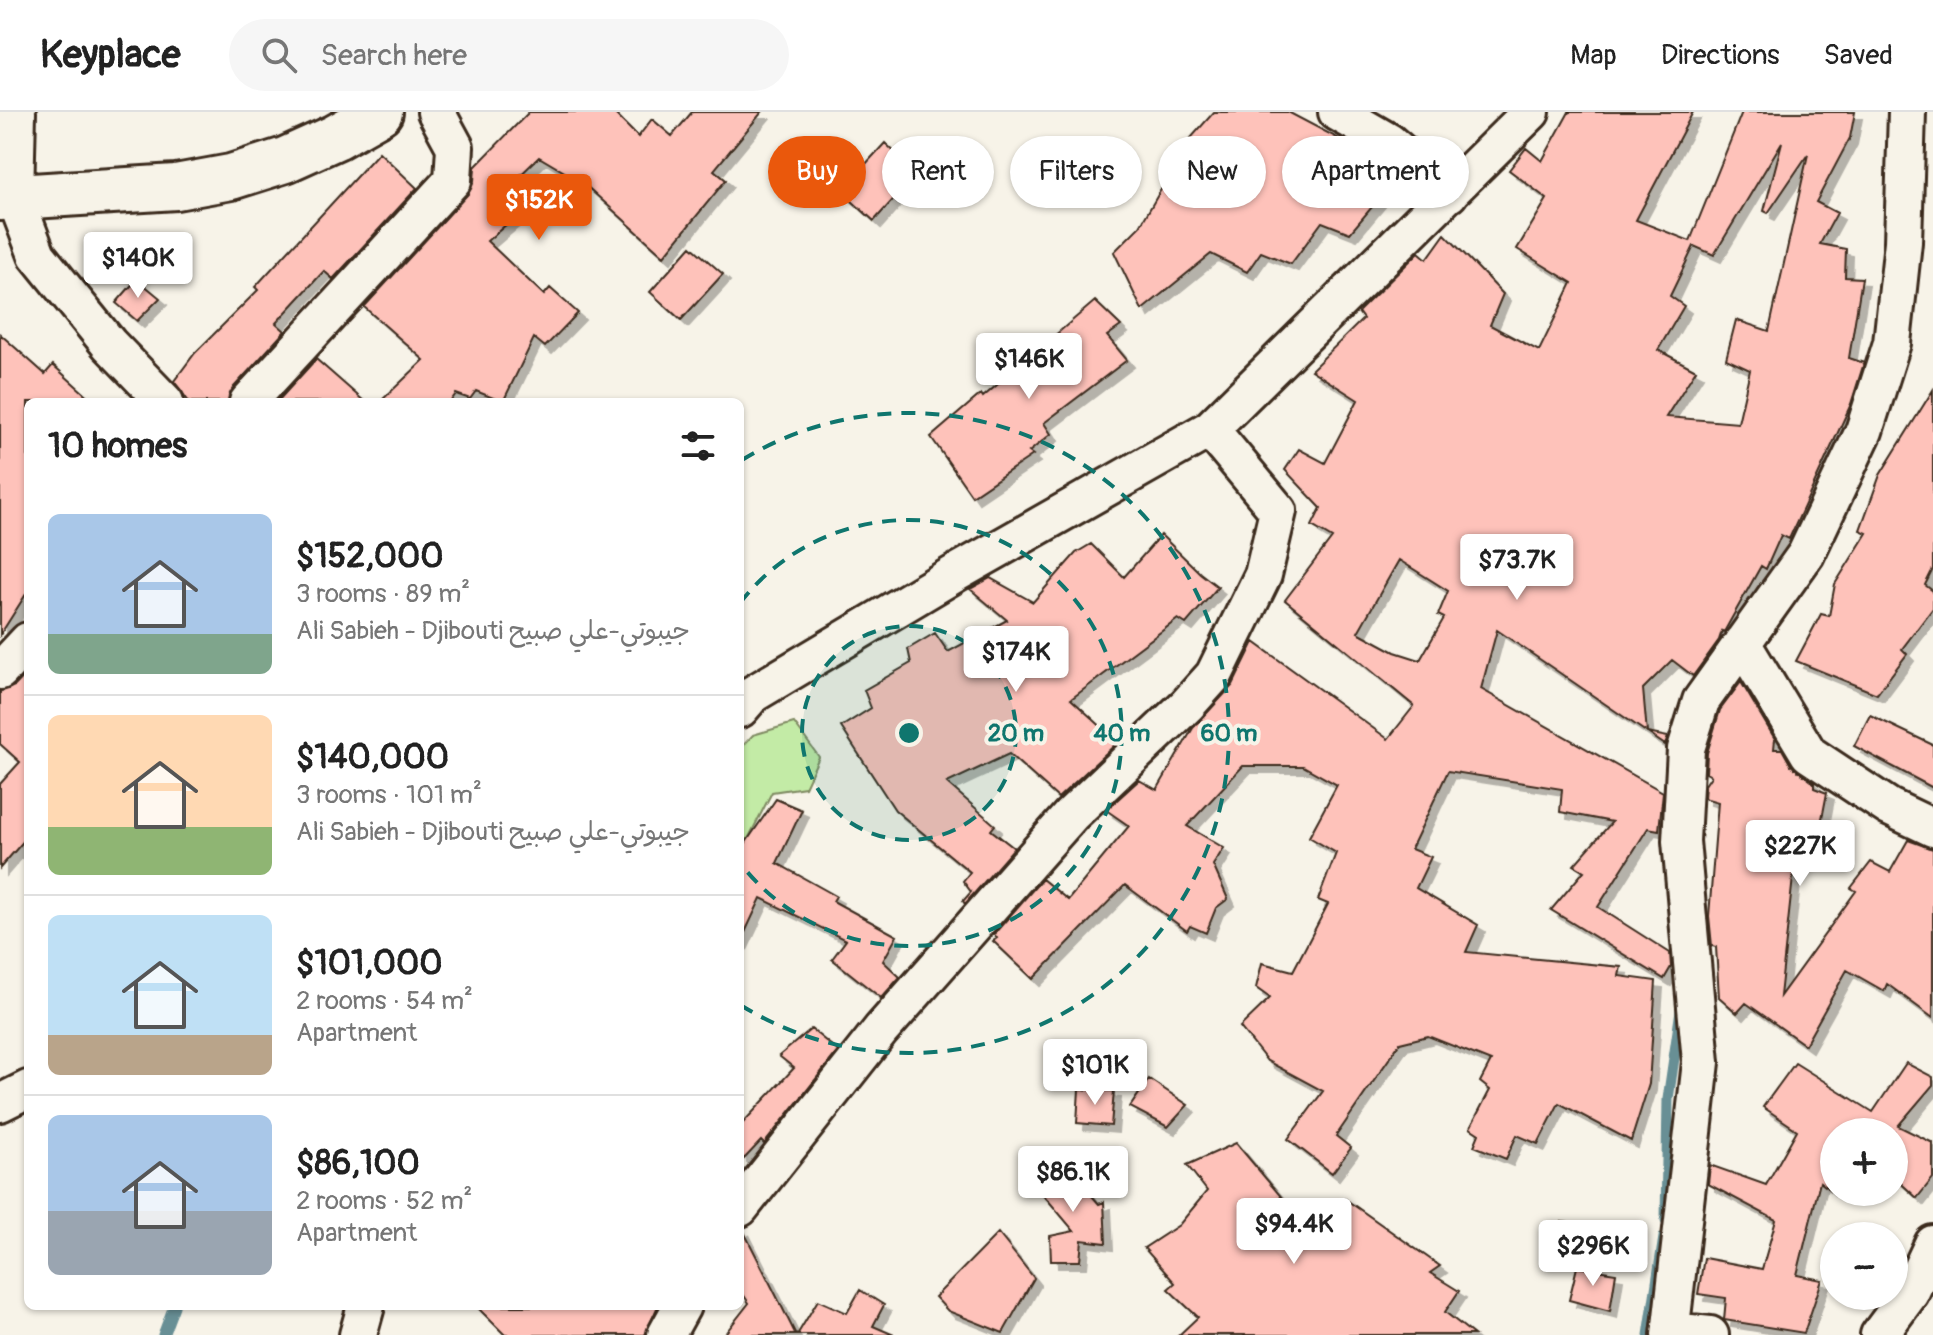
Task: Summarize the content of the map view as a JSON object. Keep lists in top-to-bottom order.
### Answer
{
  "page": {
    "header": "Keyplace",
    "search": "Search here",
    "nav": ["Map", "Directions", "Saved"],
    "chip": [
      "Buy",
      "Rent",
      "Filters",
      "New",
      "Apartment"
    ],
    "price": [
      "$152K",
      "$140K",
      "$146K",
      "$73.7K",
      "$174K",
      "$227K",
      "$101K",
      "$86.1K",
      "$94.4K",
      "$296K"
    ],
    "heading": "10 homes",
    "list": [
      {
        "name": "$152,000",
        "note": "3 rooms · 89 m² · Ali Sabieh - Djibouti جيبوتي-علي صبيح"
      },
      {
        "name": "$140,000",
        "note": "3 rooms · 101 m² · Ali Sabieh - Djibouti جيبوتي-علي صبيح"
      },
      {
        "name": "$101,000",
        "note": "2 rooms · 54 m² · Apartment"
      },
      {
        "name": "$86,100",
        "note": "2 rooms · 52 m² · Apartment"
      }
    ],
    "map_buttons": ["+", "−"]
  },
  "rings": ["20 m", "40 m", "60 m"]
}
